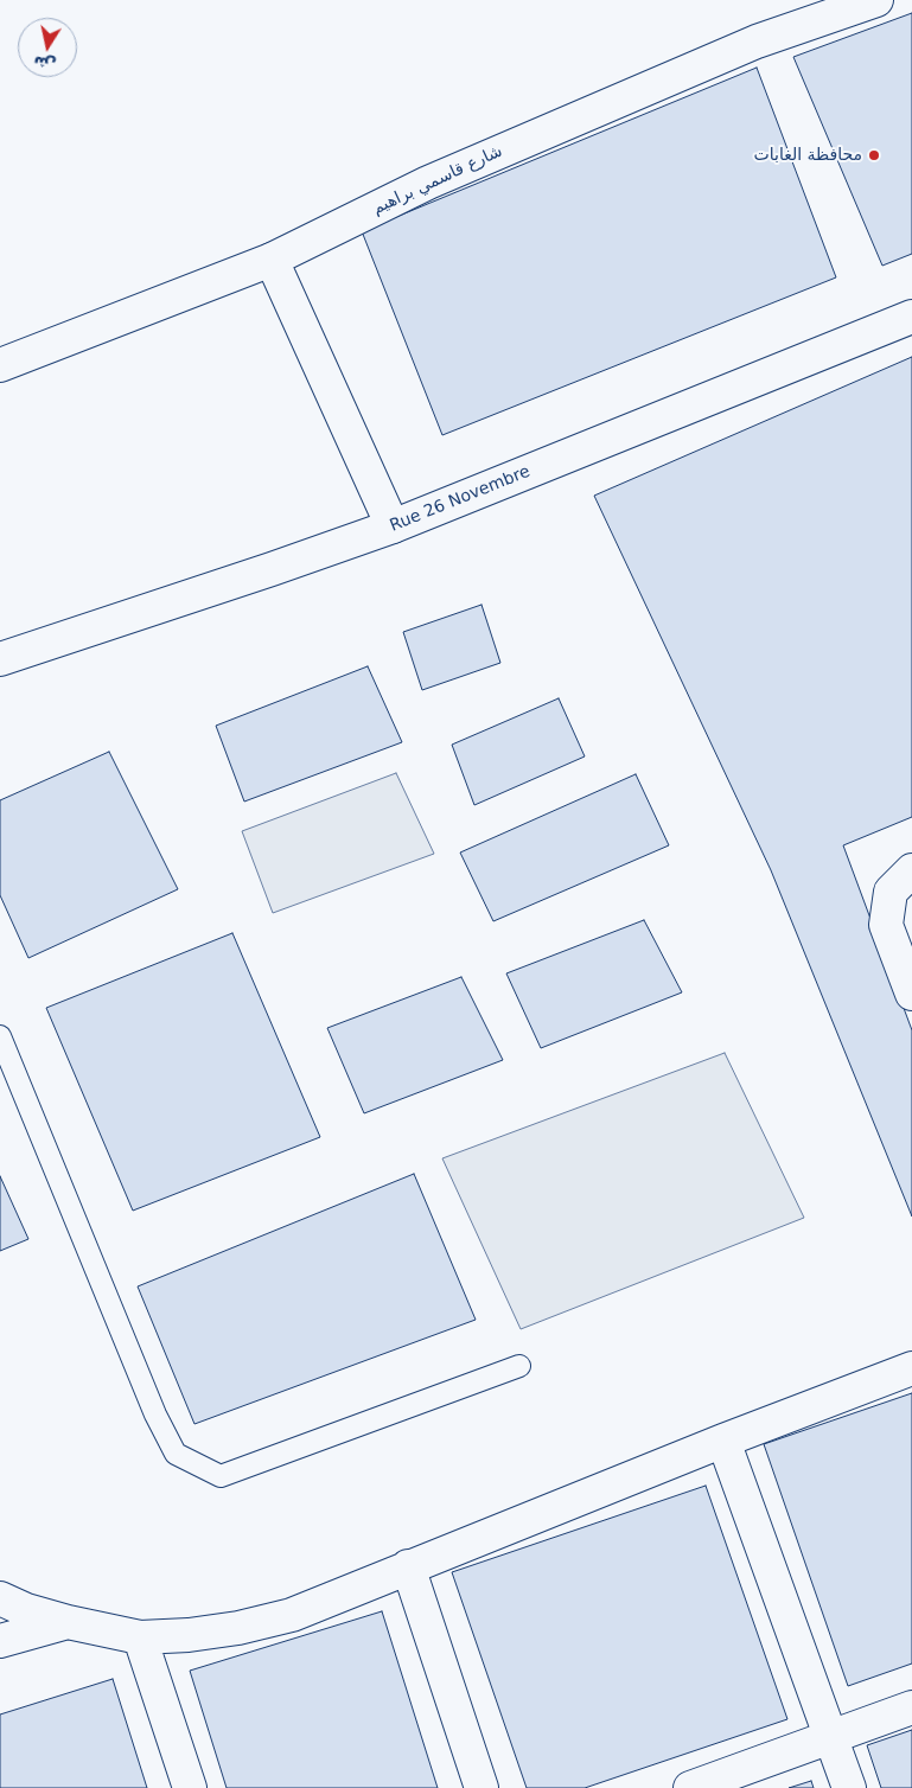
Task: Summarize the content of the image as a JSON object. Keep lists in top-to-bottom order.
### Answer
{
  "streets": {
    "street": ["شارع قاسمي براهيم", "Rue 26 Novembre"]
  },
  "places": ["محافظة الغابات"],
  "north": "bottom"
}
